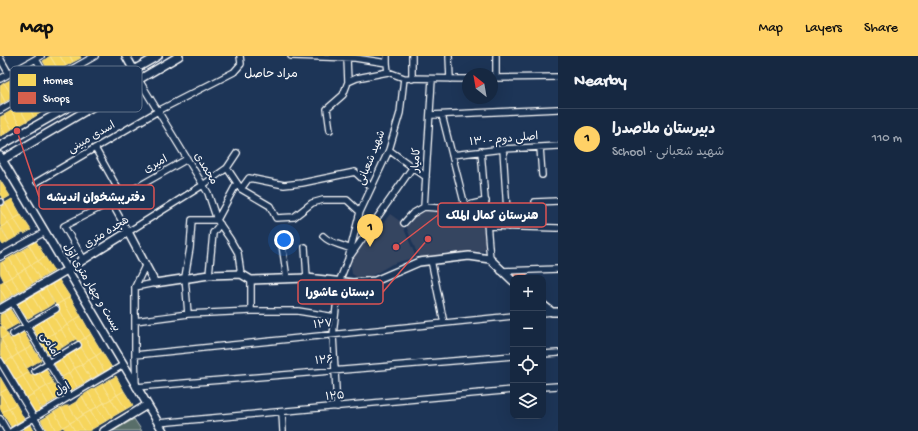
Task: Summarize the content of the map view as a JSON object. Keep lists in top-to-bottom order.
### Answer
{
  "streets": {
    "street": [
      "اسدی مبینی",
      "اصلی دوم - ۱۳۰",
      "شهید شعبانی",
      "کامیار",
      "امیری",
      "محمدی",
      "هجده متری",
      "بیست و چهار متری اول",
      "۱۲۷",
      "امامی",
      "۱۲۶",
      "اول",
      "۱۲۵"
    ]
  },
  "crossings": [
    ["اسدی مبینی", "محمدی"],
    ["شهید شعبانی", "۱۲۷"],
    ["شهید شعبانی", "۱۲۶"],
    ["شهید شعبانی", "۱۲۵"],
    ["امیری", "محمدی"],
    ["امیری", "هجده متری"],
    ["محمدی", "هجده متری"],
    ["هجده متری", "بیست و چهار متری اول"],
    ["هجده متری", "امامی"],
    ["بیست و چهار متری اول", "۱۲۶"],
    ["بیست و چهار متری اول", "اول"],
    ["بیست و چهار متری اول", "۱۲۵"],
    ["امامی", "اول"]
  ],
  "districts": ["مراد حاصل"],
  "places": ["دفترپبشخوان اندیشه", "دبستان عاشورا", "هنرستان کمال الملک"],
  "legend": ["Homes", "Shops"],
  "north": "top left",
  "page": {
    "header": "Map",
    "nav": ["Map", "Layers", "Share"],
    "heading": "Nearby",
    "list": [
      {
        "mark": "1",
        "name": "دبیرستان ملاصدرا",
        "note": "School · شهید شعبانی",
        "value": "110 m"
      }
    ],
    "pins": "1",
    "map_buttons": ["+", "−"]
  }
}
